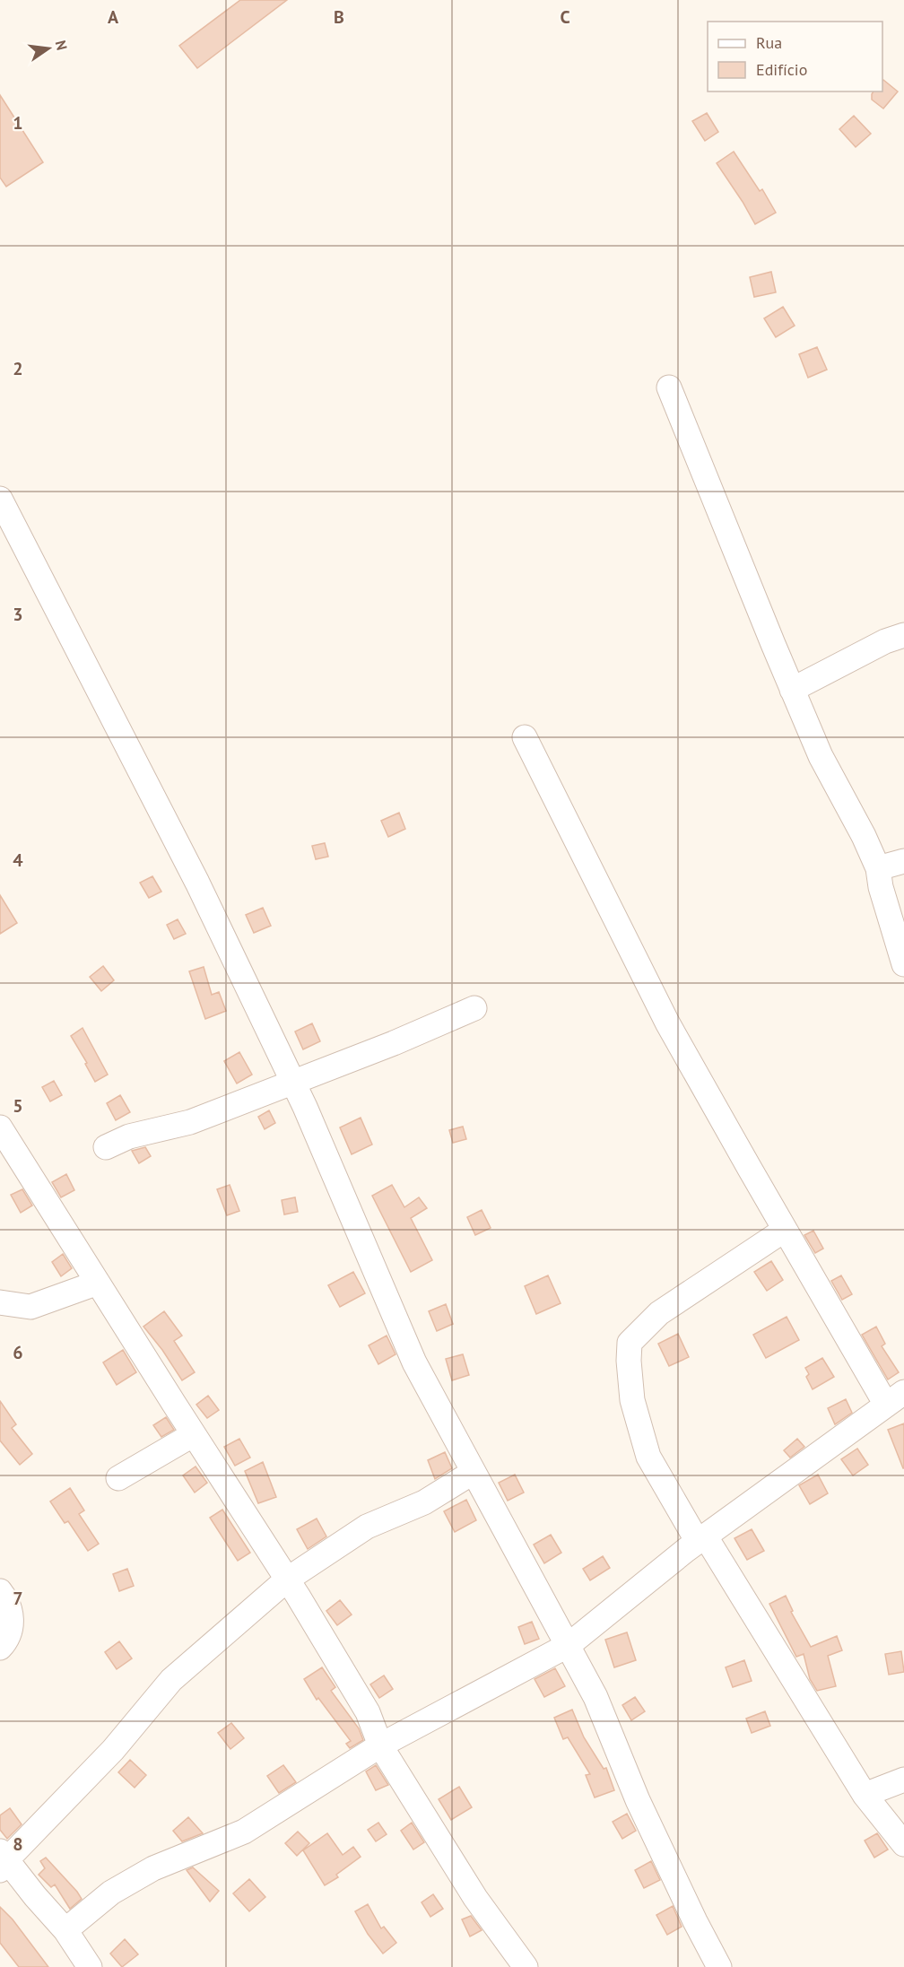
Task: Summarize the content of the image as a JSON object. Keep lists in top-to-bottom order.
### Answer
{
  "legend": ["Rua", "Edifício"],
  "north": "right",
  "grid": {
    "columns": ["A", "B", "C"],
    "rows": [
      "1",
      "2",
      "3",
      "4",
      "5",
      "6",
      "7",
      "8"
    ]
  }
}
